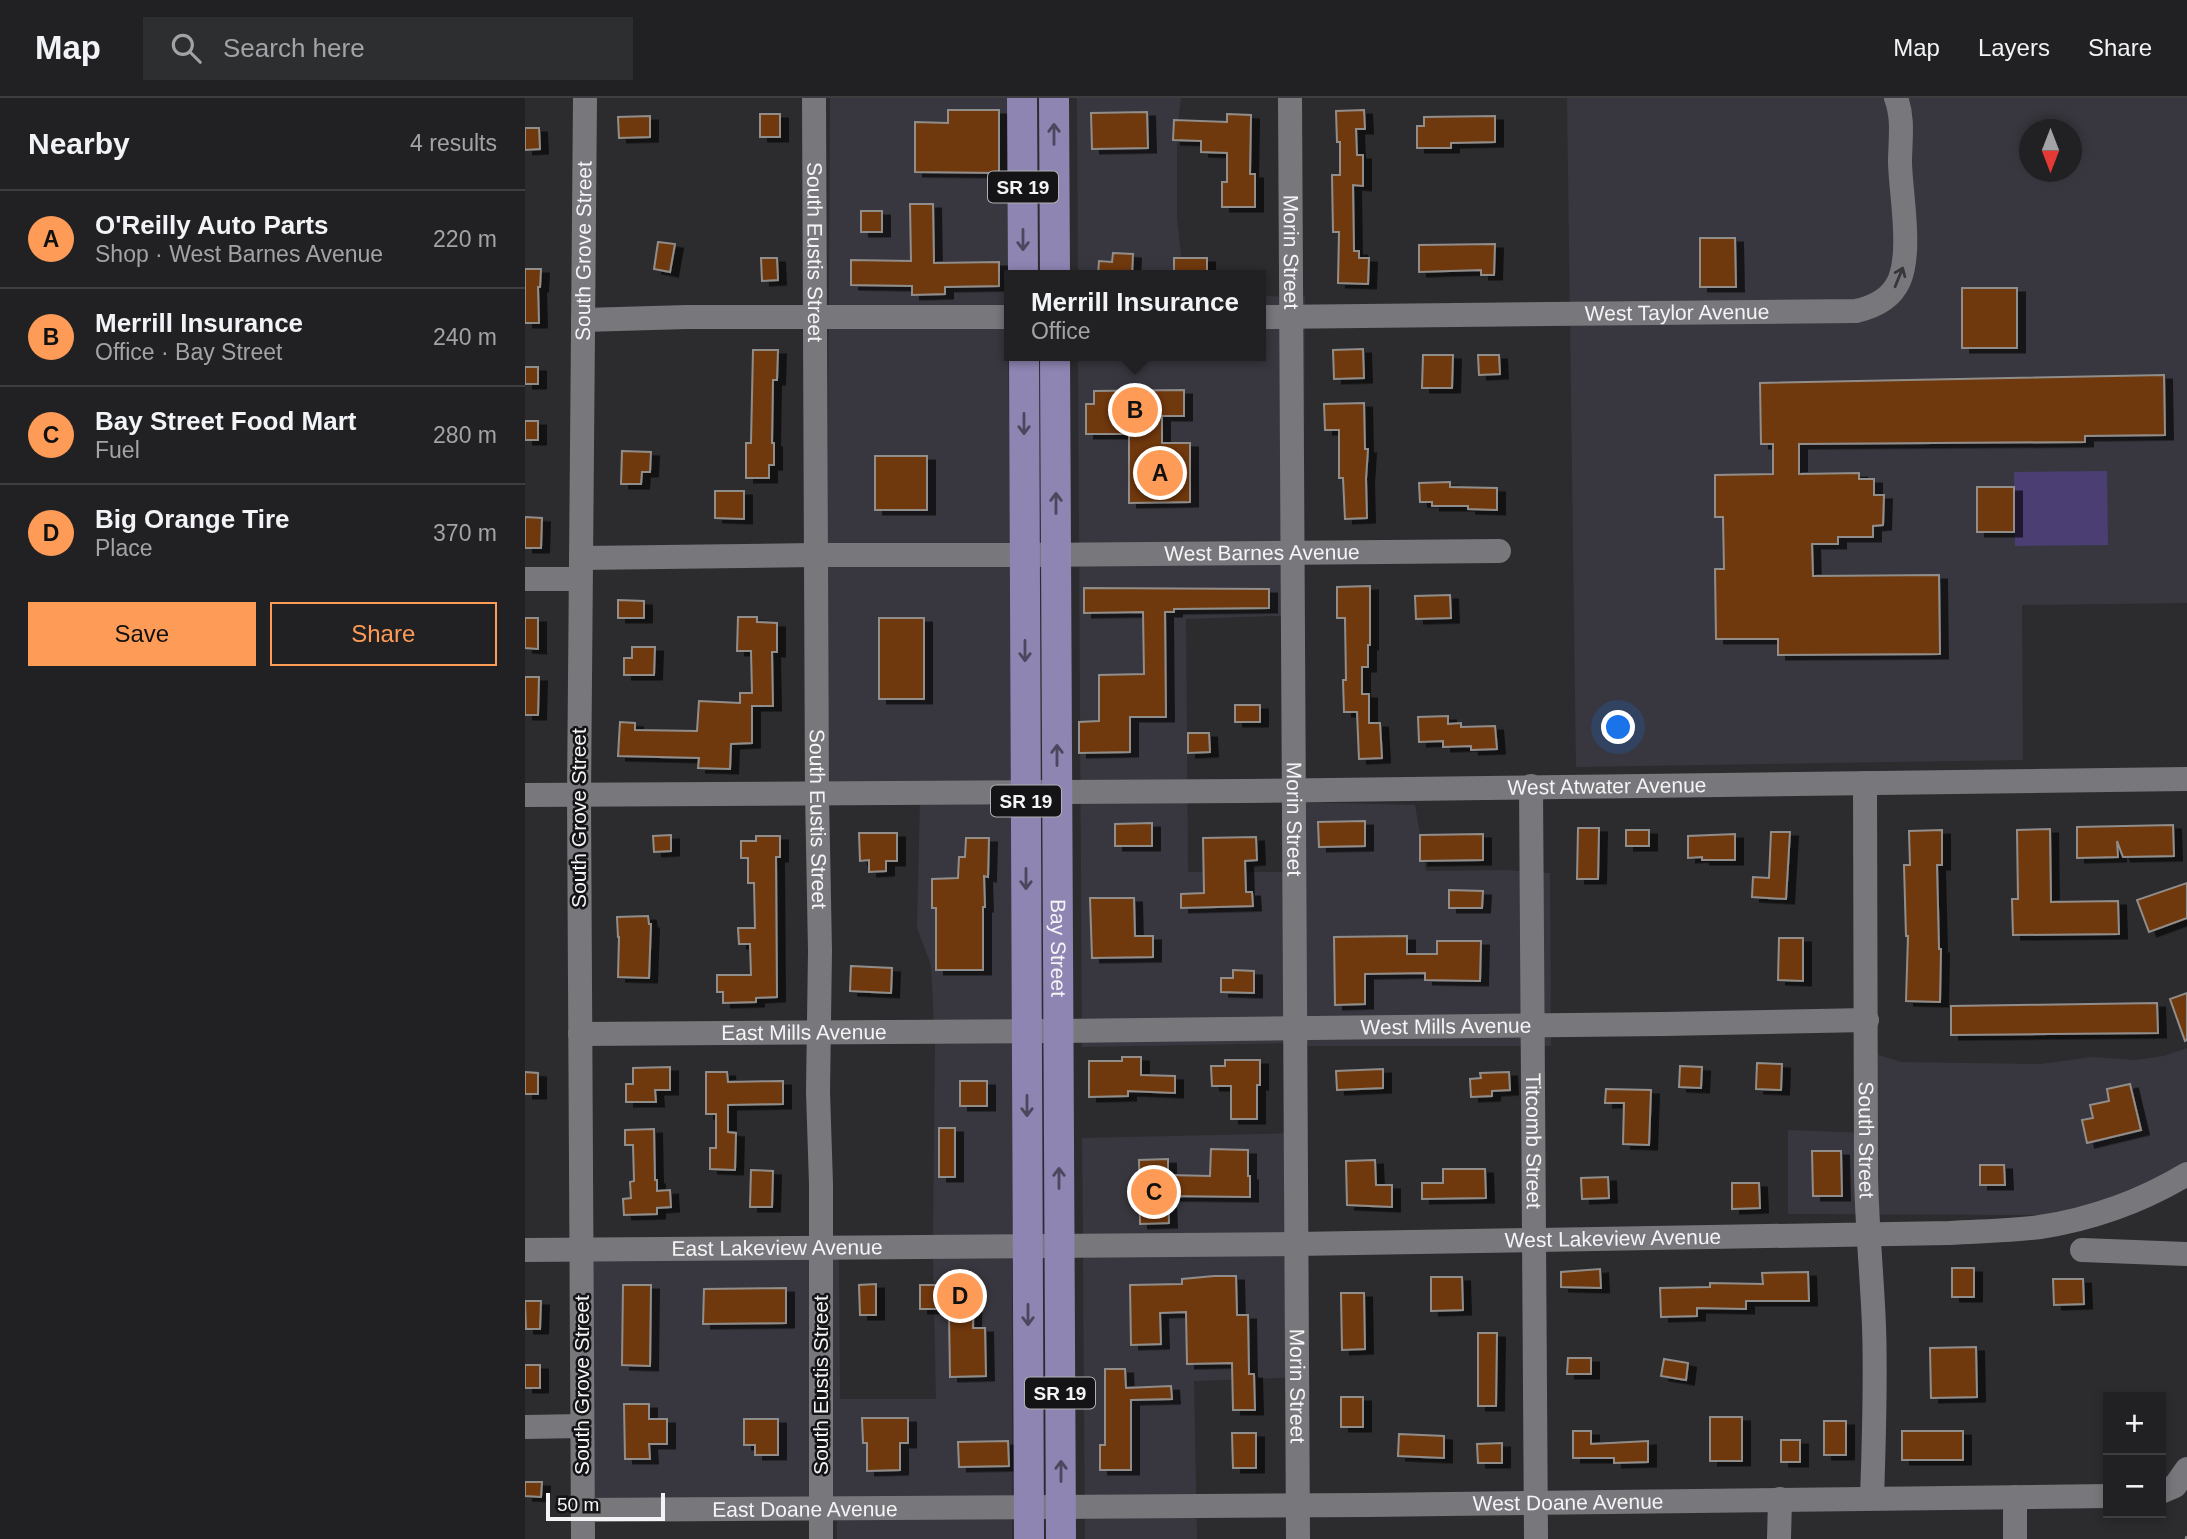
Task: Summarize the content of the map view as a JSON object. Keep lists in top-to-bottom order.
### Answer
{
  "streets": {
    "main road": ["SR 19", "Bay Street"],
    "street": [
      "South Grove Street",
      "South Eustis Street",
      "Morin Street",
      "West Taylor Avenue",
      "West Barnes Avenue",
      "West Atwater Avenue",
      "West Mills Avenue",
      "East Mills Avenue",
      "Titcomb Street",
      "South Street",
      "West Lakeview Avenue",
      "East Lakeview Avenue",
      "West Doane Avenue",
      "East Doane Avenue"
    ]
  },
  "crossings": [
    ["South Grove Street", "West Barnes Avenue"],
    ["South Grove Street", "West Atwater Avenue"],
    ["South Grove Street", "East Mills Avenue"],
    ["South Grove Street", "East Lakeview Avenue"],
    ["South Grove Street", "East Doane Avenue"],
    ["South Eustis Street", "West Barnes Avenue"],
    ["South Eustis Street", "West Atwater Avenue"],
    ["South Eustis Street", "East Mills Avenue"],
    ["South Eustis Street", "East Lakeview Avenue"],
    ["South Eustis Street", "East Doane Avenue"],
    ["Morin Street", "West Taylor Avenue"],
    ["Morin Street", "West Barnes Avenue"],
    ["Morin Street", "West Atwater Avenue"],
    ["Morin Street", "West Mills Avenue"],
    ["Morin Street", "West Lakeview Avenue"],
    ["Morin Street", "West Doane Avenue"],
    ["West Barnes Avenue", "Bay Street"],
    ["West Atwater Avenue", "Bay Street"],
    ["West Atwater Avenue", "Titcomb Street"],
    ["West Atwater Avenue", "South Street"],
    ["Bay Street", "West Mills Avenue"],
    ["Bay Street", "East Mills Avenue"],
    ["Bay Street", "West Lakeview Avenue"],
    ["Bay Street", "East Lakeview Avenue"],
    ["Bay Street", "West Doane Avenue"],
    ["Bay Street", "East Doane Avenue"],
    ["West Mills Avenue", "East Mills Avenue"],
    ["West Mills Avenue", "Titcomb Street"],
    ["West Mills Avenue", "South Street"],
    ["Titcomb Street", "West Lakeview Avenue"],
    ["Titcomb Street", "West Doane Avenue"],
    ["South Street", "West Lakeview Avenue"],
    ["South Street", "West Doane Avenue"],
    ["West Lakeview Avenue", "East Lakeview Avenue"],
    ["West Doane Avenue", "East Doane Avenue"]
  ],
  "one_way": ["West Taylor Avenue"],
  "scale_bar": "50 m",
  "north": "bottom",
  "page": {
    "header": "Map",
    "search": "Search here",
    "nav": ["Map", "Layers", "Share"],
    "heading": ["Nearby", "4 results"],
    "list": [
      {
        "mark": "A",
        "name": "O'Reilly Auto Parts",
        "note": "Shop · West Barnes Avenue",
        "value": "220 m"
      },
      {
        "mark": "B",
        "name": "Merrill Insurance",
        "note": "Office · Bay Street",
        "value": "240 m"
      },
      {
        "mark": "C",
        "name": "Bay Street Food Mart",
        "note": "Fuel",
        "value": "280 m"
      },
      {
        "mark": "D",
        "name": "Big Orange Tire",
        "note": "Place",
        "value": "370 m"
      }
    ],
    "popup": ["Merrill Insurance", "Office"],
    "pins": [
      "B",
      "A",
      "C",
      "D"
    ],
    "buttons": ["Save", "Share"],
    "map_buttons": ["+", "−"],
    "scale": "50 m"
  }
}
